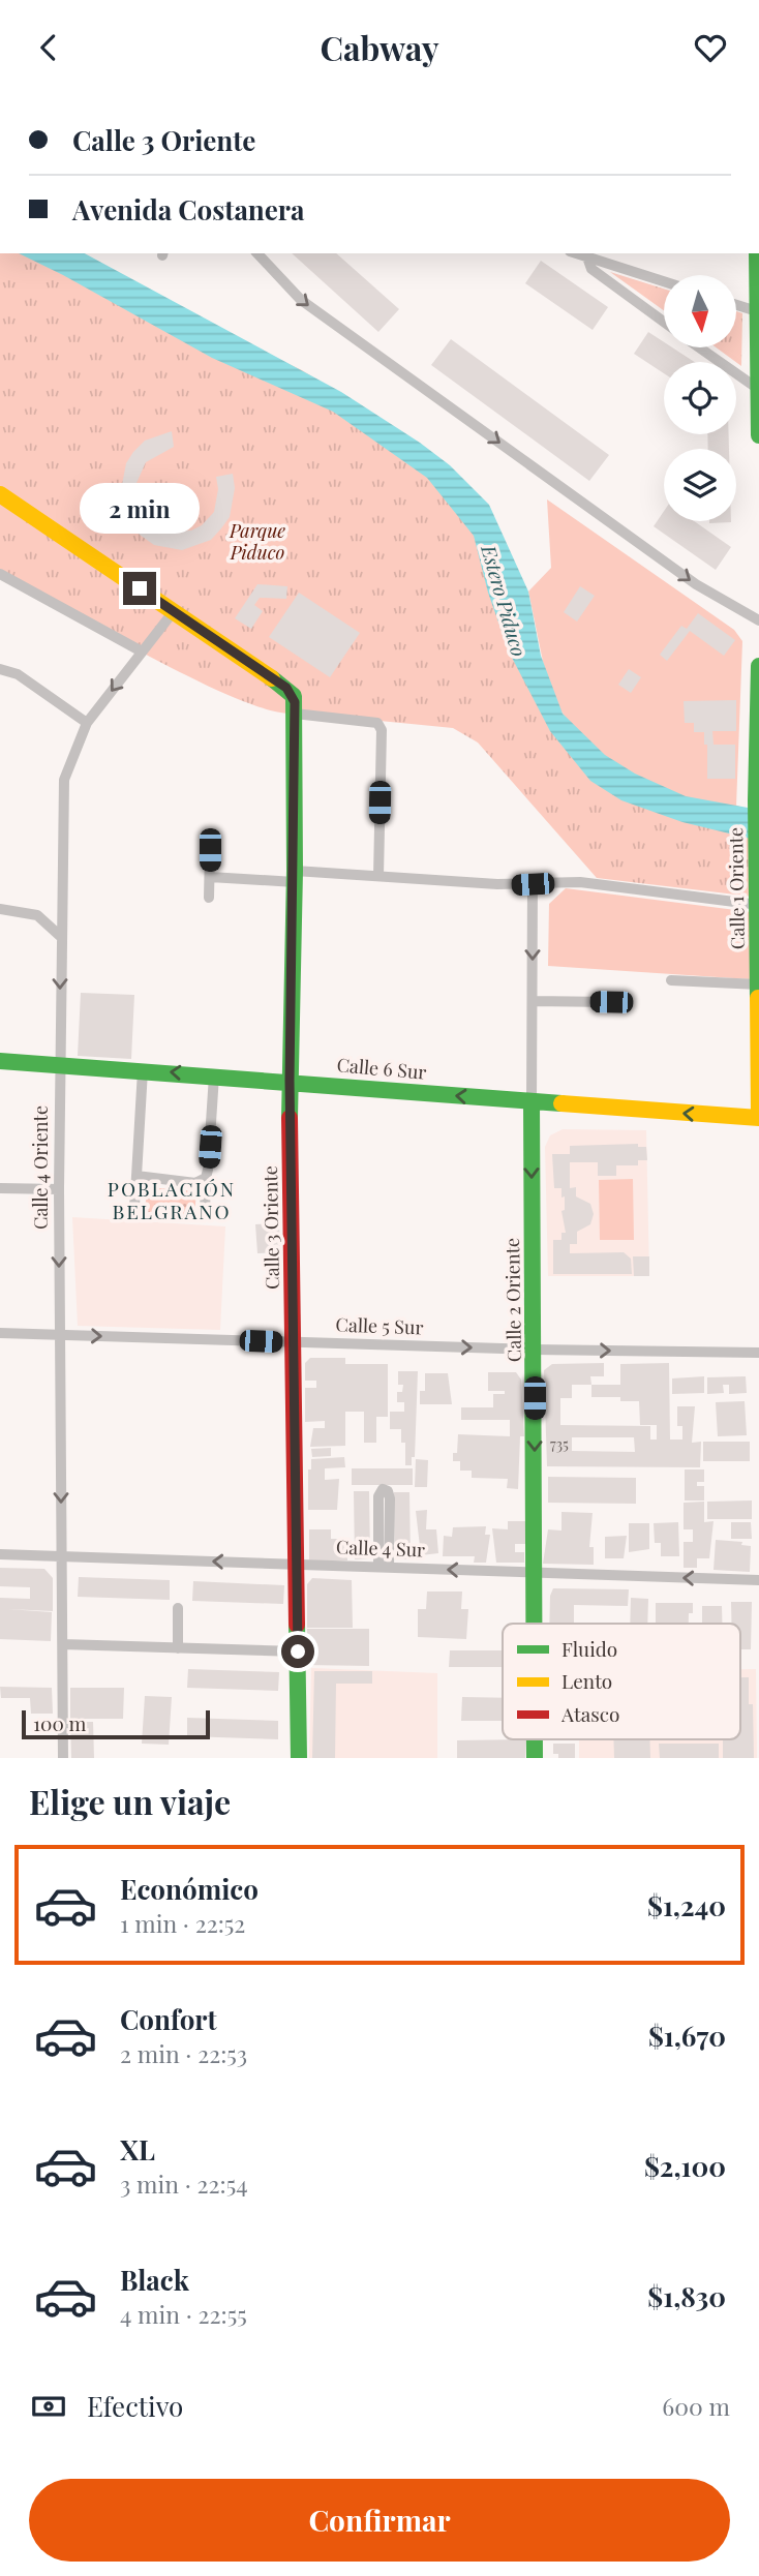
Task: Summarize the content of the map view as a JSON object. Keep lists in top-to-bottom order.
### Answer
{
  "streets": {
    "street": [
      "Calle 1 Oriente",
      "Calle 6 Sur",
      "Calle 4 Oriente",
      "Calle 3 Oriente",
      "Calle 2 Oriente",
      "Calle 5 Sur",
      "Calle 4 Sur"
    ]
  },
  "crossings": [
    ["Calle 6 Sur", "Calle 4 Oriente"],
    ["Calle 6 Sur", "Calle 3 Oriente"],
    ["Calle 6 Sur", "Calle 2 Oriente"],
    ["Calle 4 Oriente", "Calle 3 Oriente"],
    ["Calle 4 Oriente", "Calle 5 Sur"],
    ["Calle 4 Oriente", "Calle 4 Sur"],
    ["Calle 3 Oriente", "Calle 5 Sur"],
    ["Calle 3 Oriente", "Calle 4 Sur"],
    ["Calle 2 Oriente", "Calle 5 Sur"],
    ["Calle 2 Oriente", "Calle 4 Sur"]
  ],
  "one_way": ["Calle 4 Oriente", "Calle 2 Oriente", "Calle 5 Sur"],
  "districts": ["POBLACIÓN BELGRANO"],
  "water": ["Estero Piduco"],
  "parks": ["Parque Piduco"],
  "house_numbers": ["735"],
  "legend": ["Fluido", "Lento", "Atasco"],
  "scale_bar": "100 m",
  "north": "bottom",
  "page": {
    "header": "Cabway",
    "banner": ["Calle 3 Oriente", "Avenida Costanera"],
    "bubble": "2 min",
    "scale": "100 m",
    "heading": "Elige un viaje",
    "list": [
      {
        "name": "Económico",
        "note": "1 min · 22:52",
        "value": "$1,240"
      },
      {
        "name": "Confort",
        "note": "2 min · 22:53",
        "value": "$1,670"
      },
      {
        "name": "XL",
        "note": "3 min · 22:54",
        "value": "$2,100"
      },
      {
        "name": "Black",
        "note": "4 min · 22:55",
        "value": "$1,830"
      }
    ],
    "pay": ["Efectivo", "600 m"],
    "buttons": "Confirmar"
  }
}
